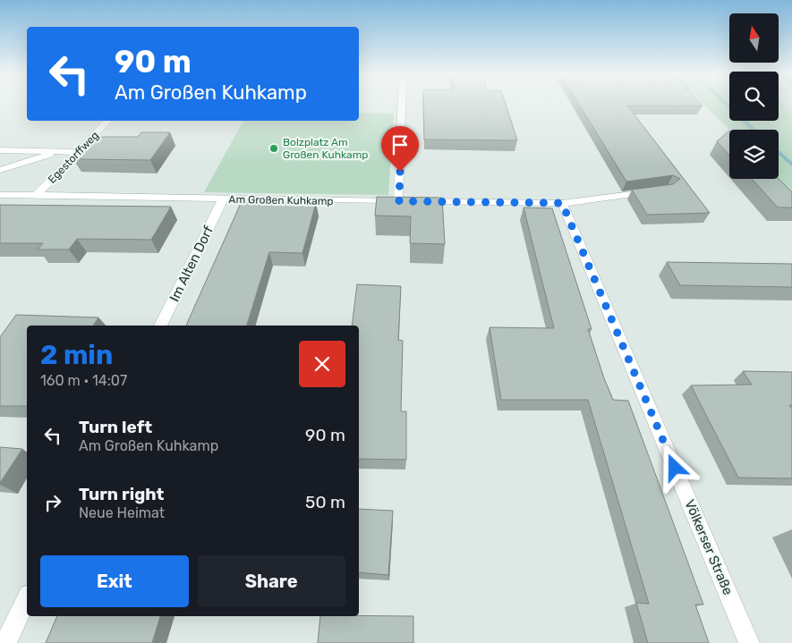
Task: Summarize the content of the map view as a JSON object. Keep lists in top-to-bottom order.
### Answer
{
  "streets": {
    "street": [
      "Egestorffweg",
      "Am Großen Kuhkamp",
      "Im Alten Dorf",
      "Völkerser Straße"
    ]
  },
  "crossings": [
    ["Egestorffweg", "Am Großen Kuhkamp"],
    ["Am Großen Kuhkamp", "Im Alten Dorf"],
    ["Am Großen Kuhkamp", "Völkerser Straße"]
  ],
  "places": ["Bolzplatz Am Großen Kuhkamp"],
  "north": "top",
  "page": {
    "turn": ["90 m", "Am Großen Kuhkamp"],
    "heading": ["2 min", "160 m · 14:07"],
    "list": [
      {
        "name": "Turn left",
        "note": "Am Großen Kuhkamp",
        "value": "90 m"
      },
      {
        "name": "Turn right",
        "note": "Neue Heimat",
        "value": "50 m"
      }
    ],
    "buttons": ["Exit", "Share"]
  }
}
